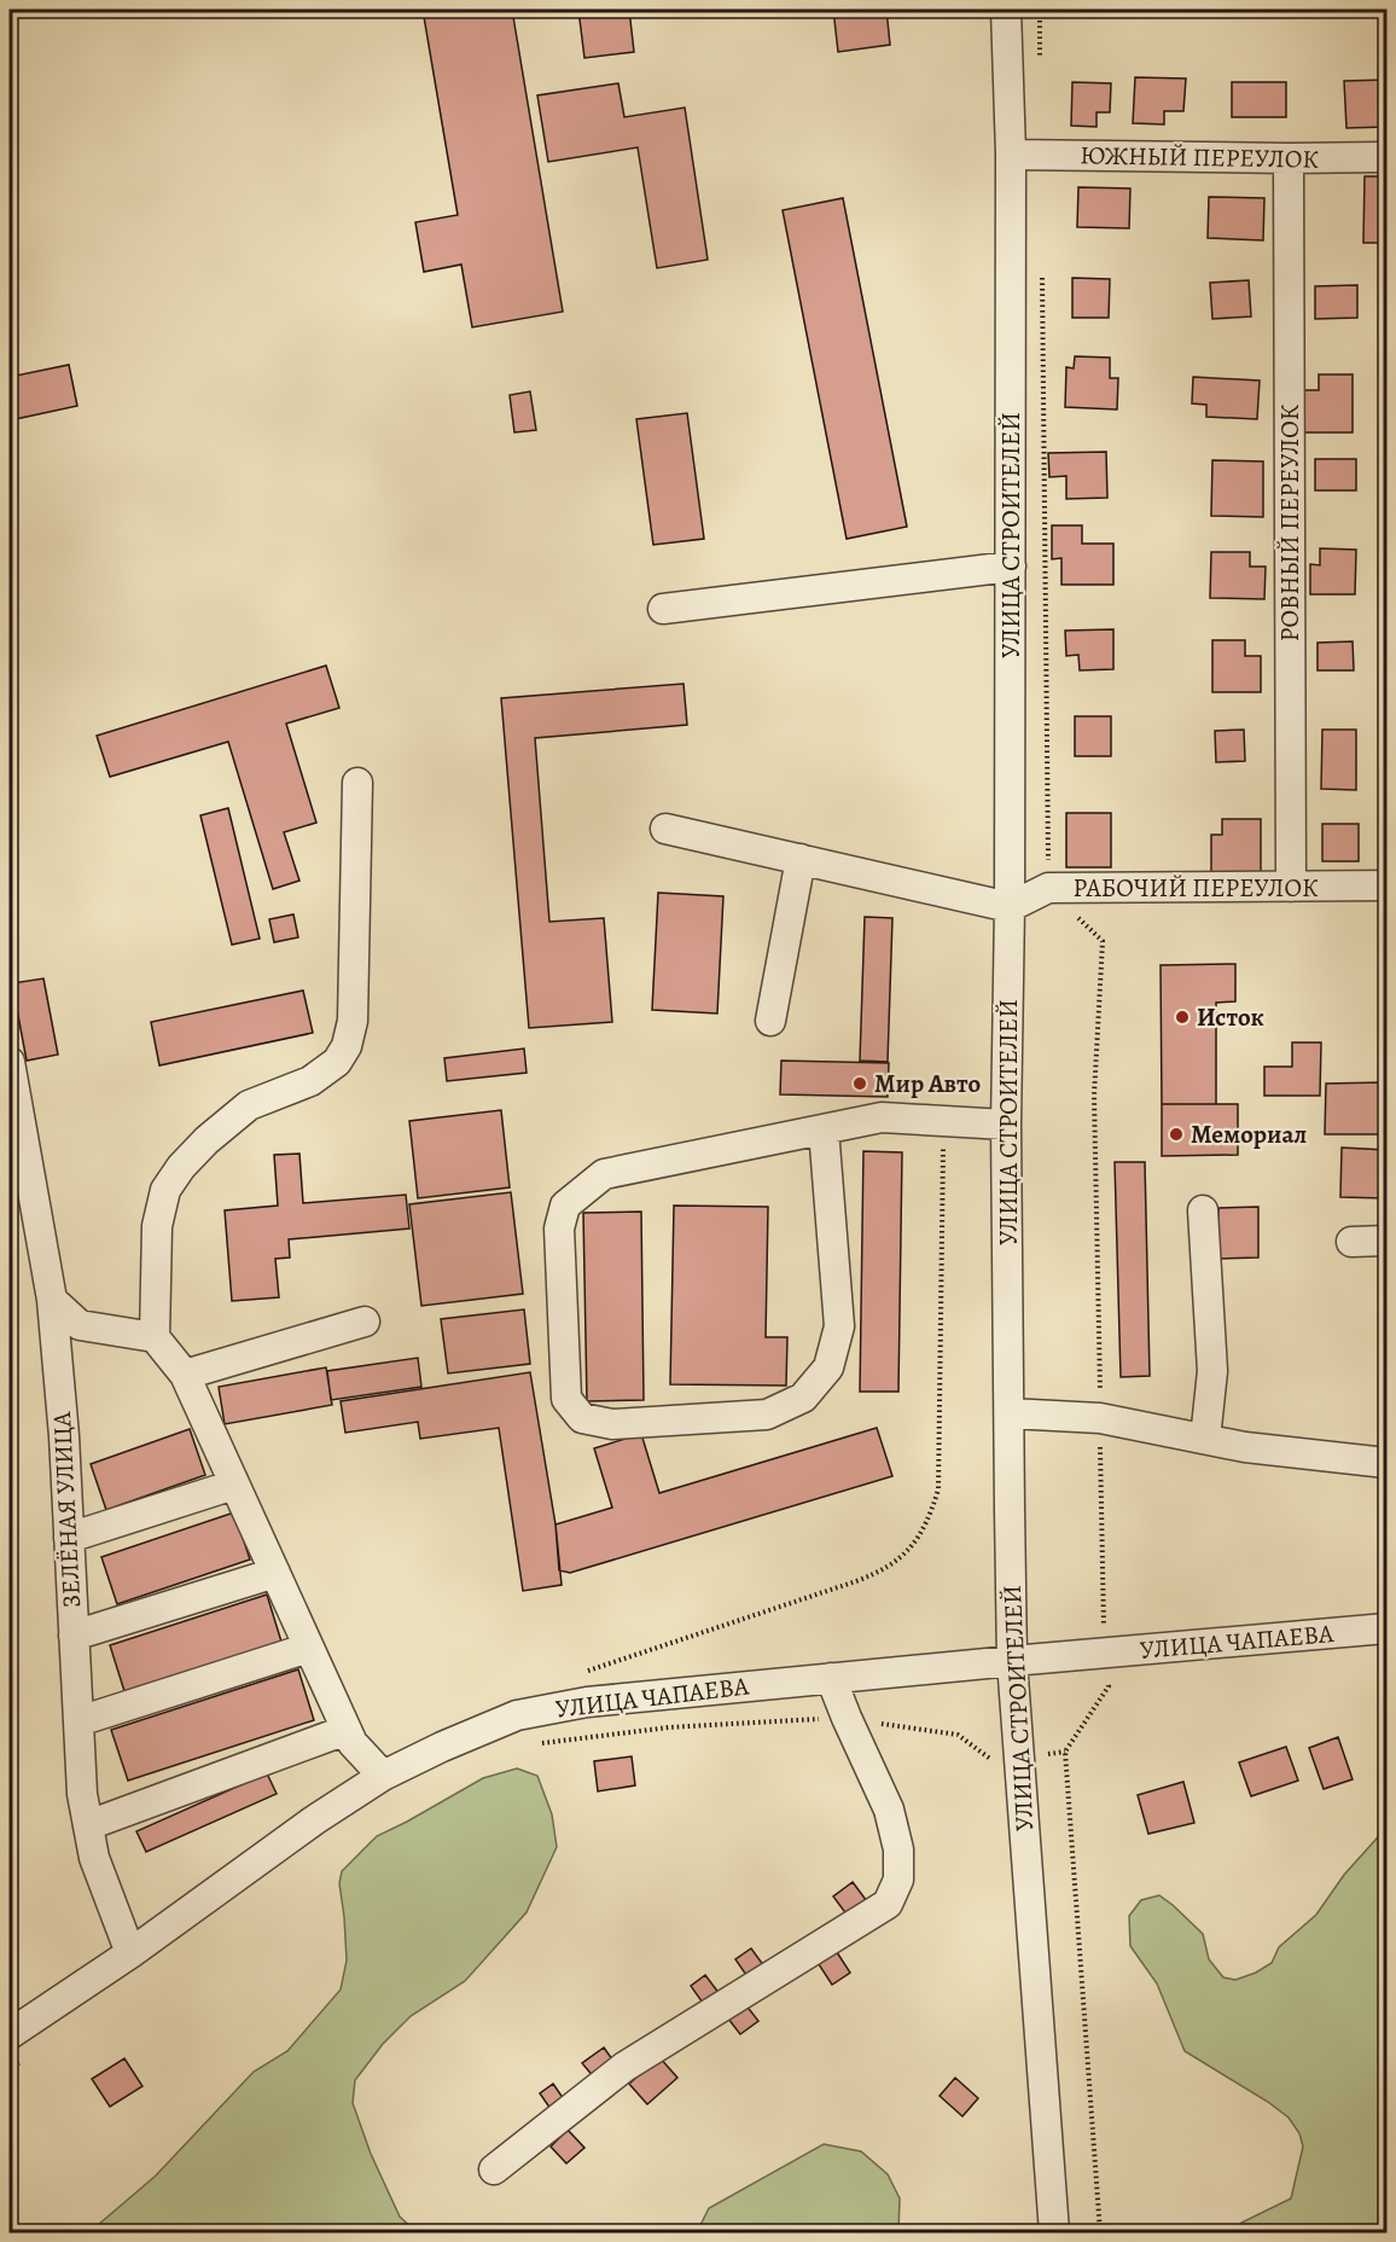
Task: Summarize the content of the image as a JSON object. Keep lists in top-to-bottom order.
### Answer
{
  "streets": {
    "street": [
      "ЮЖНЫЙ ПЕРЕУЛОК",
      "РОВНЫЙ ПЕРЕУЛОК",
      "УЛИЦА СТРОИТЕЛЕЙ",
      "РАБОЧИЙ ПЕРЕУЛОК",
      "ЗЕЛЁНАЯ УЛИЦА",
      "УЛИЦА ЧАПАЕВА"
    ]
  },
  "crossings": [
    ["ЮЖНЫЙ ПЕРЕУЛОК", "РОВНЫЙ ПЕРЕУЛОК"],
    ["ЮЖНЫЙ ПЕРЕУЛОК", "УЛИЦА СТРОИТЕЛЕЙ"],
    ["РОВНЫЙ ПЕРЕУЛОК", "РАБОЧИЙ ПЕРЕУЛОК"],
    ["УЛИЦА СТРОИТЕЛЕЙ", "РАБОЧИЙ ПЕРЕУЛОК"],
    ["УЛИЦА СТРОИТЕЛЕЙ", "УЛИЦА ЧАПАЕВА"],
    ["ЗЕЛЁНАЯ УЛИЦА", "УЛИЦА ЧАПАЕВА"]
  ],
  "places": ["Исток", "Мир Авто", "Мемориал"]
}
